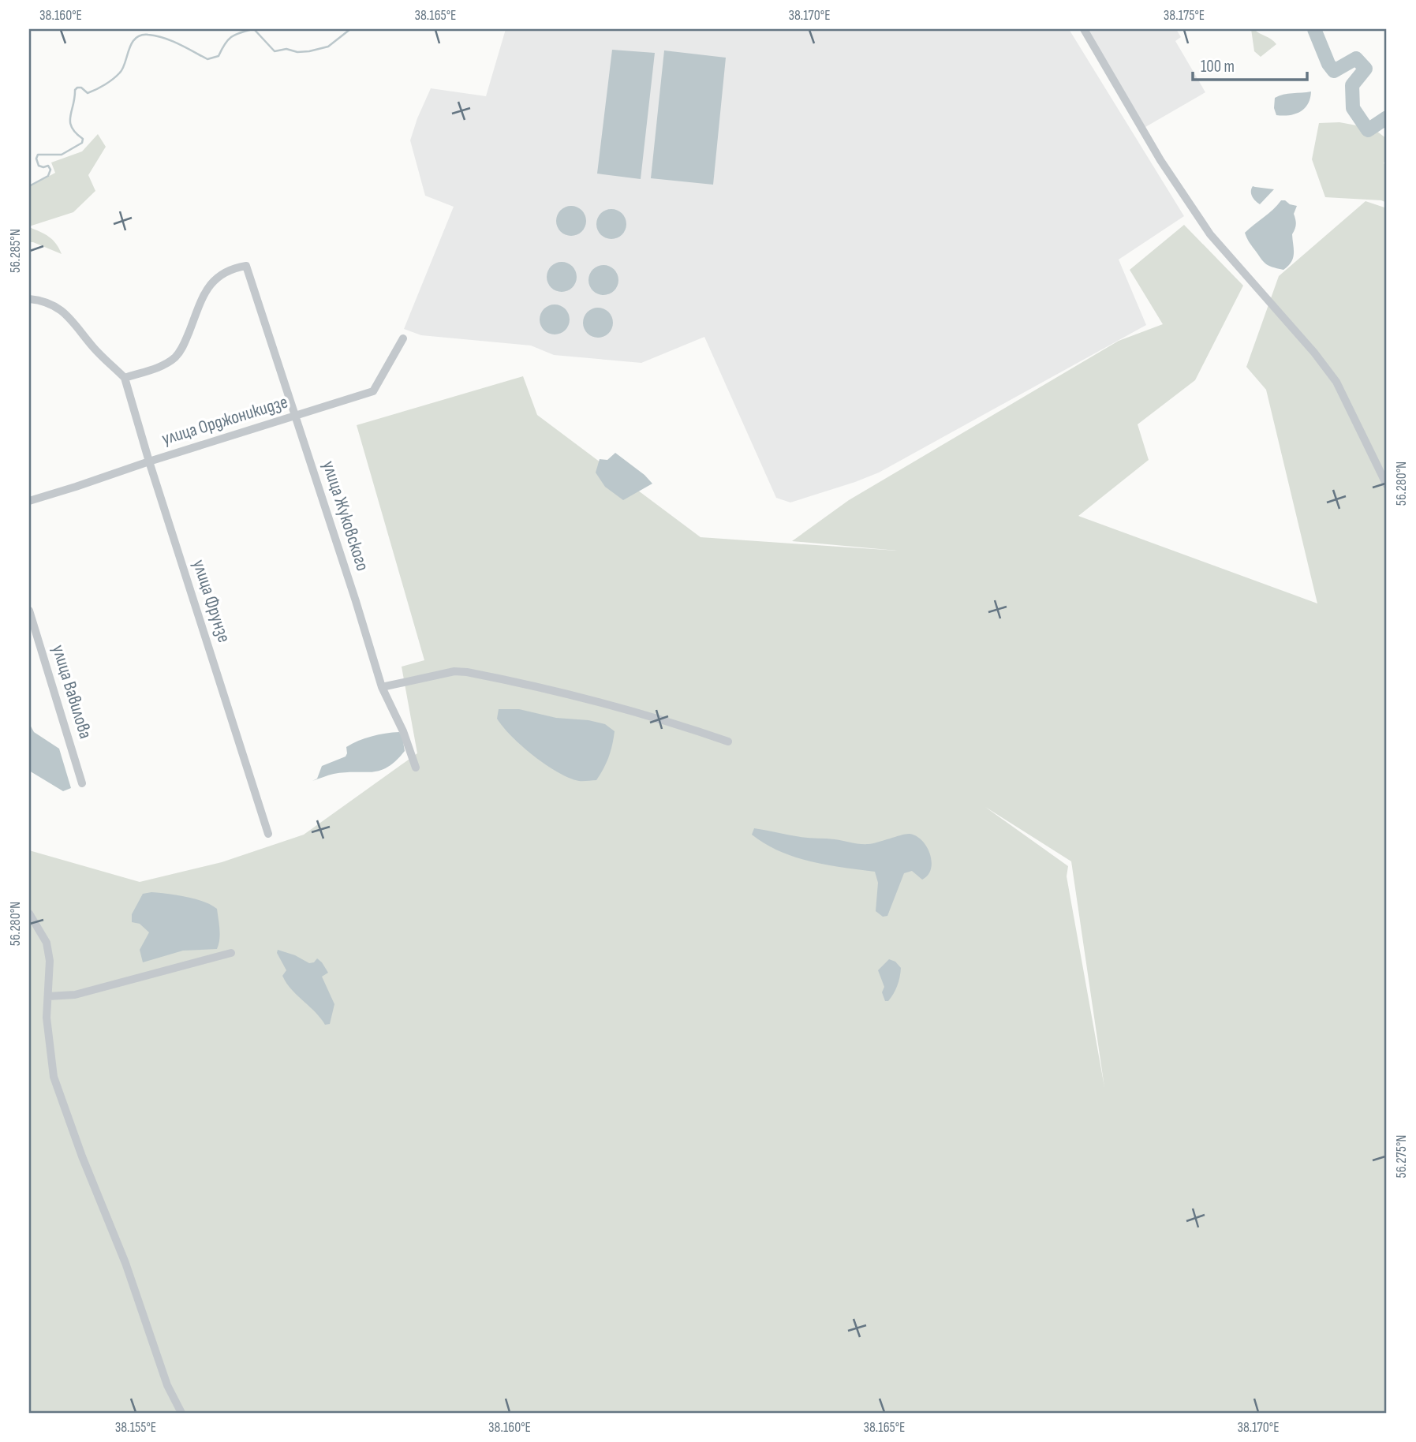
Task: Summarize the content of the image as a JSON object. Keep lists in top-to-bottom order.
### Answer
{
  "streets": {
    "street": [
      "улица Орджоникидзе",
      "улица Жуковского",
      "улица Фрунзе",
      "улица Вавилова"
    ]
  },
  "crossings": [
    ["улица Орджоникидзе", "улица Жуковского"],
    ["улица Орджоникидзе", "улица Фрунзе"],
    ["улица Жуковского", "улица Фрунзе"]
  ],
  "scale_bar": "100 m",
  "coordinates": [
    "38.160°E",
    "38.165°E",
    "38.170°E",
    "38.175°E",
    "56.285°N",
    "56.280°N",
    "56.275°N",
    "38.155°E"
  ]
}
